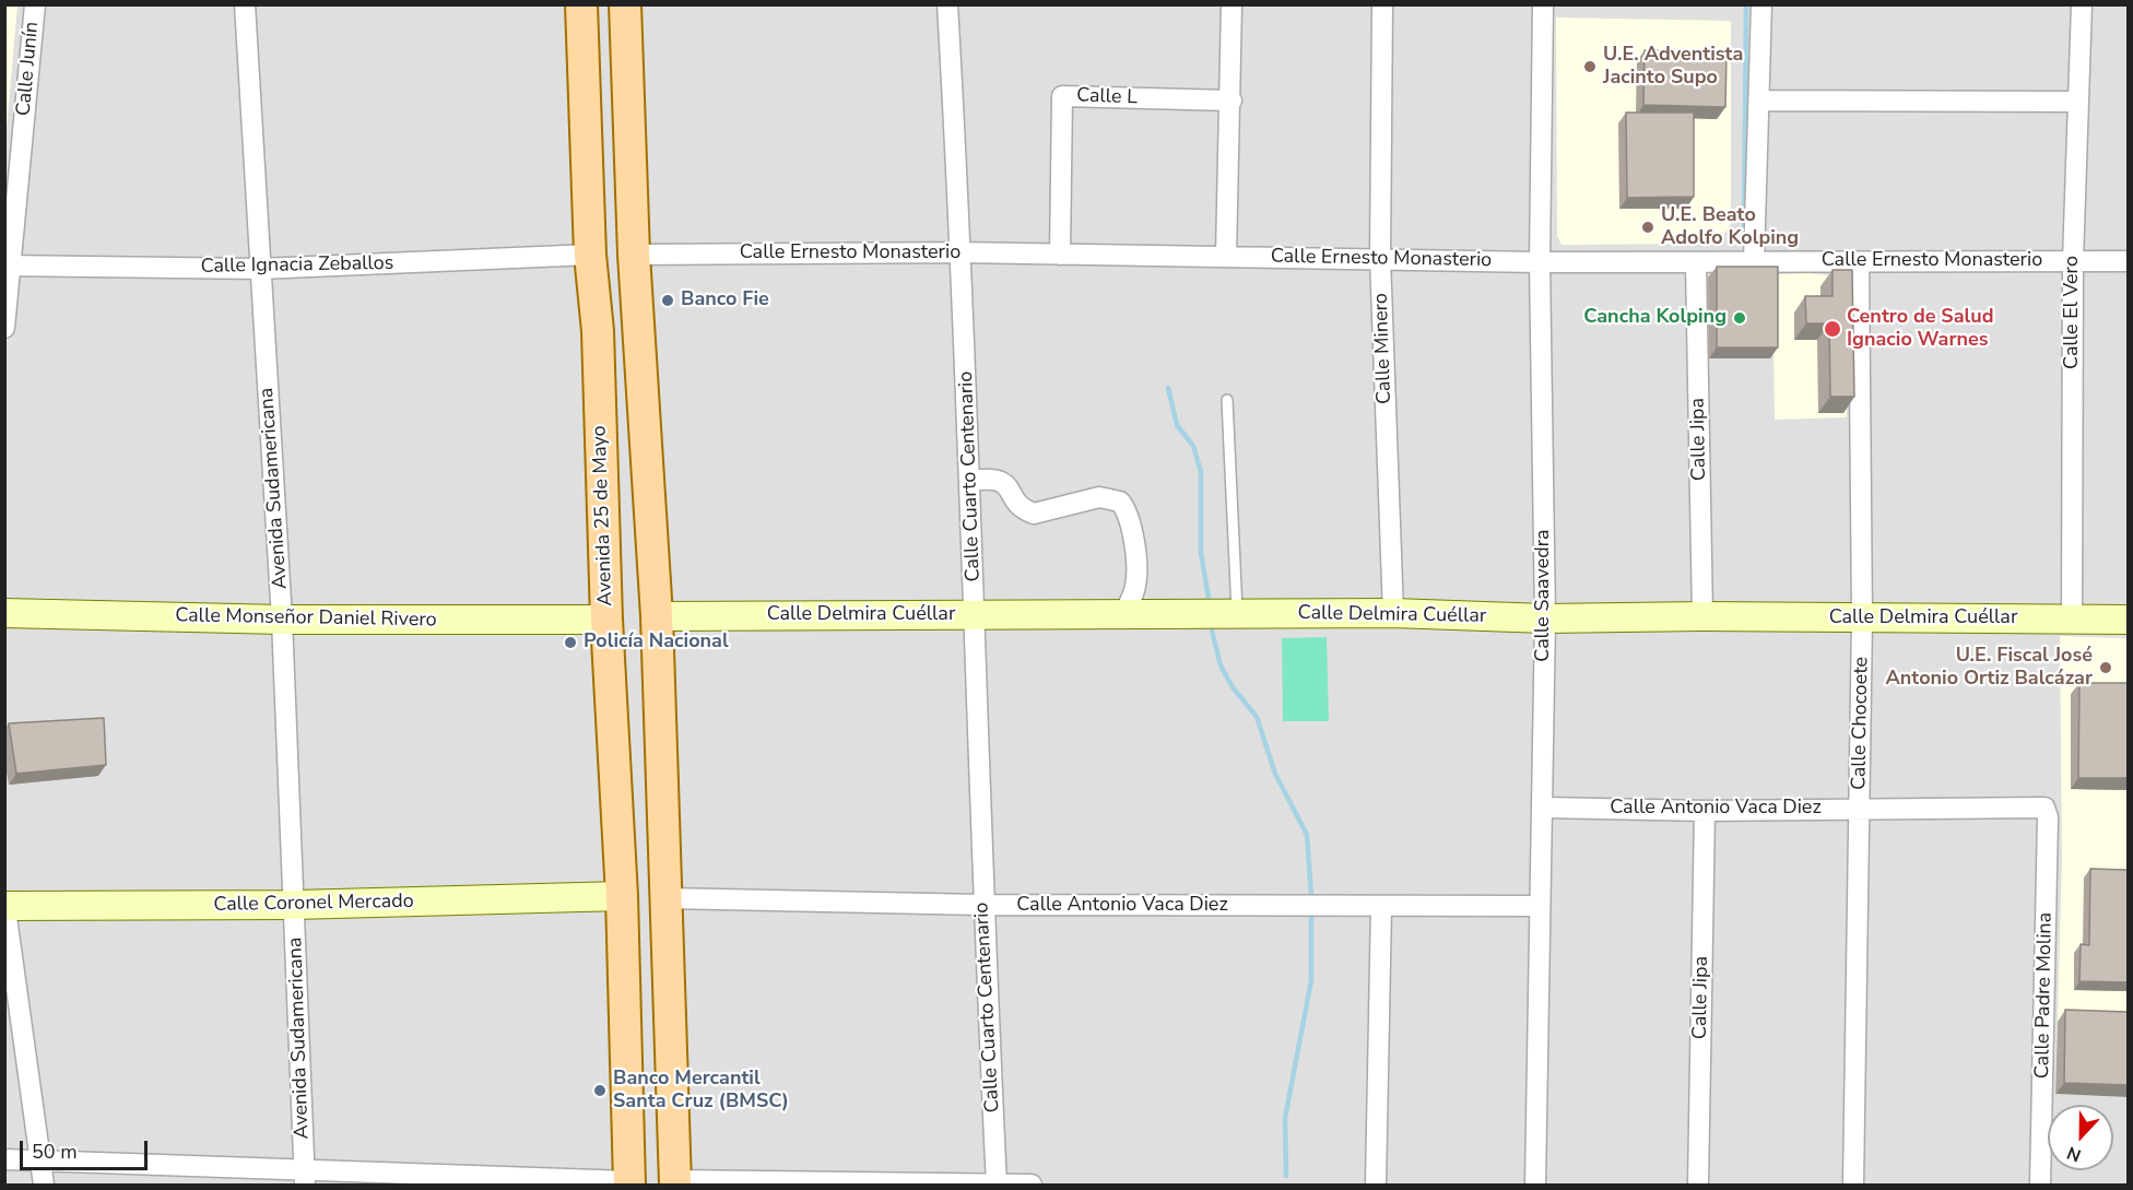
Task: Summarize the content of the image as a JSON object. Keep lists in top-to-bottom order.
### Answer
{
  "streets": {
    "main road": [
      "Avenida 25 de Mayo",
      "Calle Delmira Cuéllar",
      "Calle Monseñor Daniel Rivero",
      "Calle Coronel Mercado"
    ],
    "street": [
      "Calle Junín",
      "Calle L",
      "Calle Ernesto Monasterio",
      "Calle Ignacia Zeballos",
      "Calle El Vero",
      "Calle Minero",
      "Calle Jipa",
      "Calle Cuarto Centenario",
      "Avenida Sudamericana",
      "Calle Saavedra",
      "Calle Chocoete",
      "Calle Antonio Vaca Diez",
      "Calle Padre Molina"
    ]
  },
  "crossings": [
    ["Calle Junín", "Calle Ignacia Zeballos"],
    ["Calle L", "Calle Ernesto Monasterio"],
    ["Calle Ernesto Monasterio", "Calle El Vero"],
    ["Calle Ernesto Monasterio", "Calle Minero"],
    ["Calle Ernesto Monasterio", "Calle Jipa"],
    ["Calle Ernesto Monasterio", "Calle Cuarto Centenario"],
    ["Calle Ernesto Monasterio", "Calle Saavedra"],
    ["Calle Ernesto Monasterio", "Calle Chocoete"],
    ["Calle Ignacia Zeballos", "Avenida Sudamericana"],
    ["Calle Ignacia Zeballos", "Avenida 25 de Mayo"],
    ["Calle El Vero", "Calle Delmira Cuéllar"],
    ["Calle Minero", "Calle Delmira Cuéllar"],
    ["Calle Jipa", "Calle Delmira Cuéllar"],
    ["Calle Jipa", "Calle Antonio Vaca Diez"],
    ["Calle Cuarto Centenario", "Calle Delmira Cuéllar"],
    ["Calle Cuarto Centenario", "Calle Antonio Vaca Diez"],
    ["Avenida Sudamericana", "Calle Monseñor Daniel Rivero"],
    ["Avenida Sudamericana", "Calle Coronel Mercado"],
    ["Avenida 25 de Mayo", "Calle Monseñor Daniel Rivero"],
    ["Avenida 25 de Mayo", "Calle Coronel Mercado"],
    ["Calle Saavedra", "Calle Delmira Cuéllar"],
    ["Calle Saavedra", "Calle Antonio Vaca Diez"],
    ["Calle Delmira Cuéllar", "Calle Chocoete"],
    ["Calle Chocoete", "Calle Antonio Vaca Diez"],
    ["Calle Antonio Vaca Diez", "Calle Padre Molina"]
  ],
  "places": [
    "U.E. Adventista Jacinto Supo",
    "U.E. Beato Adolfo Kolping",
    "Banco Fie",
    "Cancha Kolping",
    "Centro de Salud Ignacio Warnes",
    "Policía Nacional",
    "U.E. Fiscal José Antonio Ortiz Balcázar",
    "Banco Mercantil Santa Cruz (BMSC)"
  ],
  "scale_bar": "50 m",
  "north": "bottom"
}
